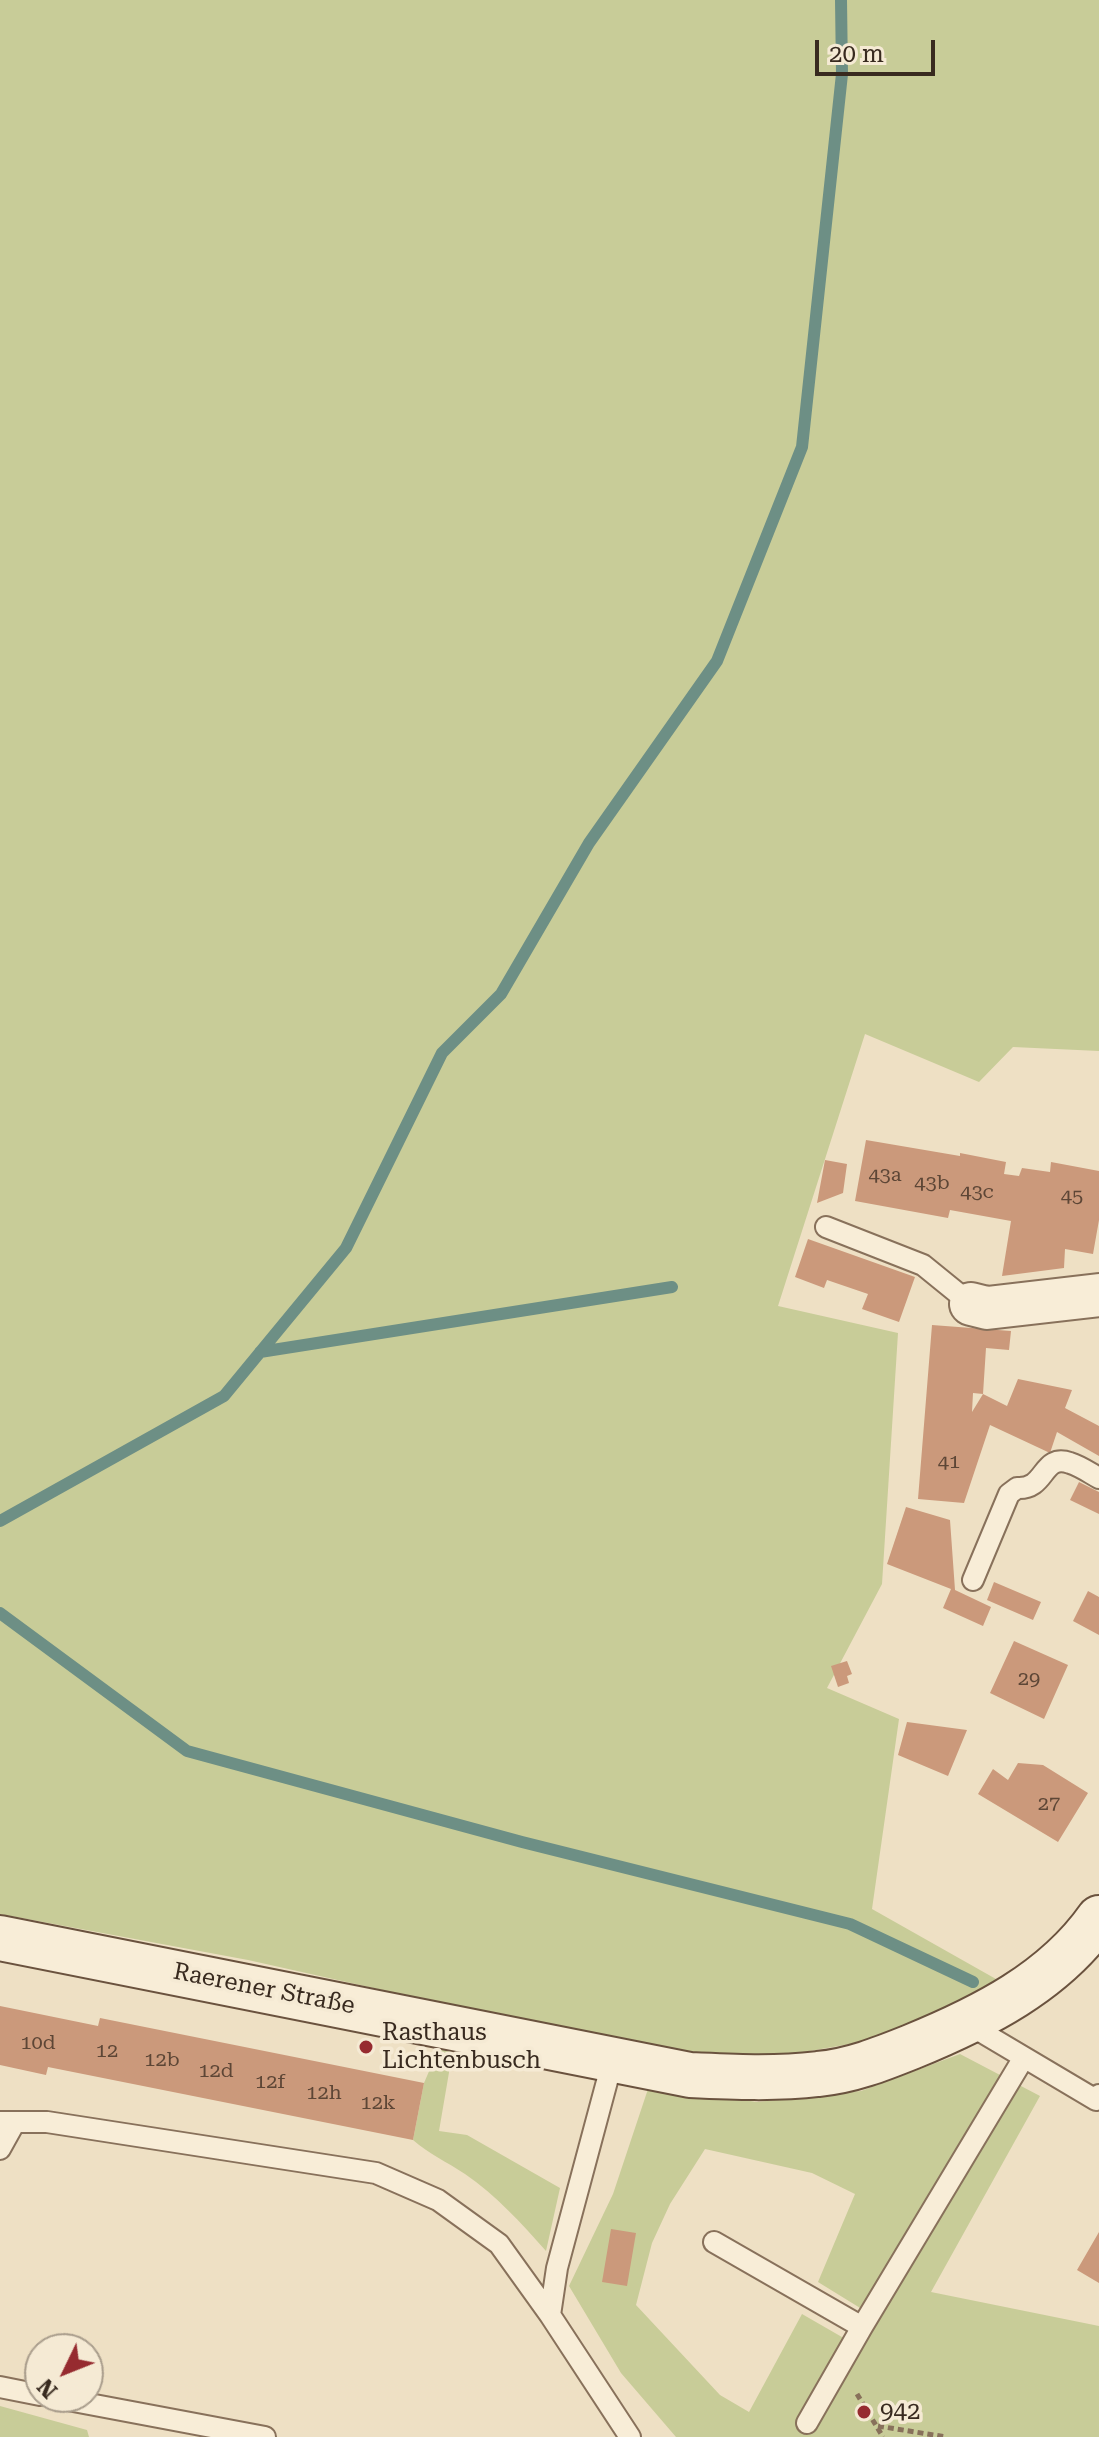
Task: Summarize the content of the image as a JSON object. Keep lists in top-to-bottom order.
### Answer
{
  "streets": {
    "street": ["Raerener Straße"]
  },
  "places": ["Rasthaus Lichtenbusch", "942"],
  "house_numbers": [
    "43a",
    "43b",
    "43c",
    "45",
    "41",
    "29",
    "27",
    "10d",
    "12",
    "12b",
    "12d",
    "12f",
    "12h",
    "12k"
  ],
  "scale_bar": "20 m",
  "north": "bottom left"
}
